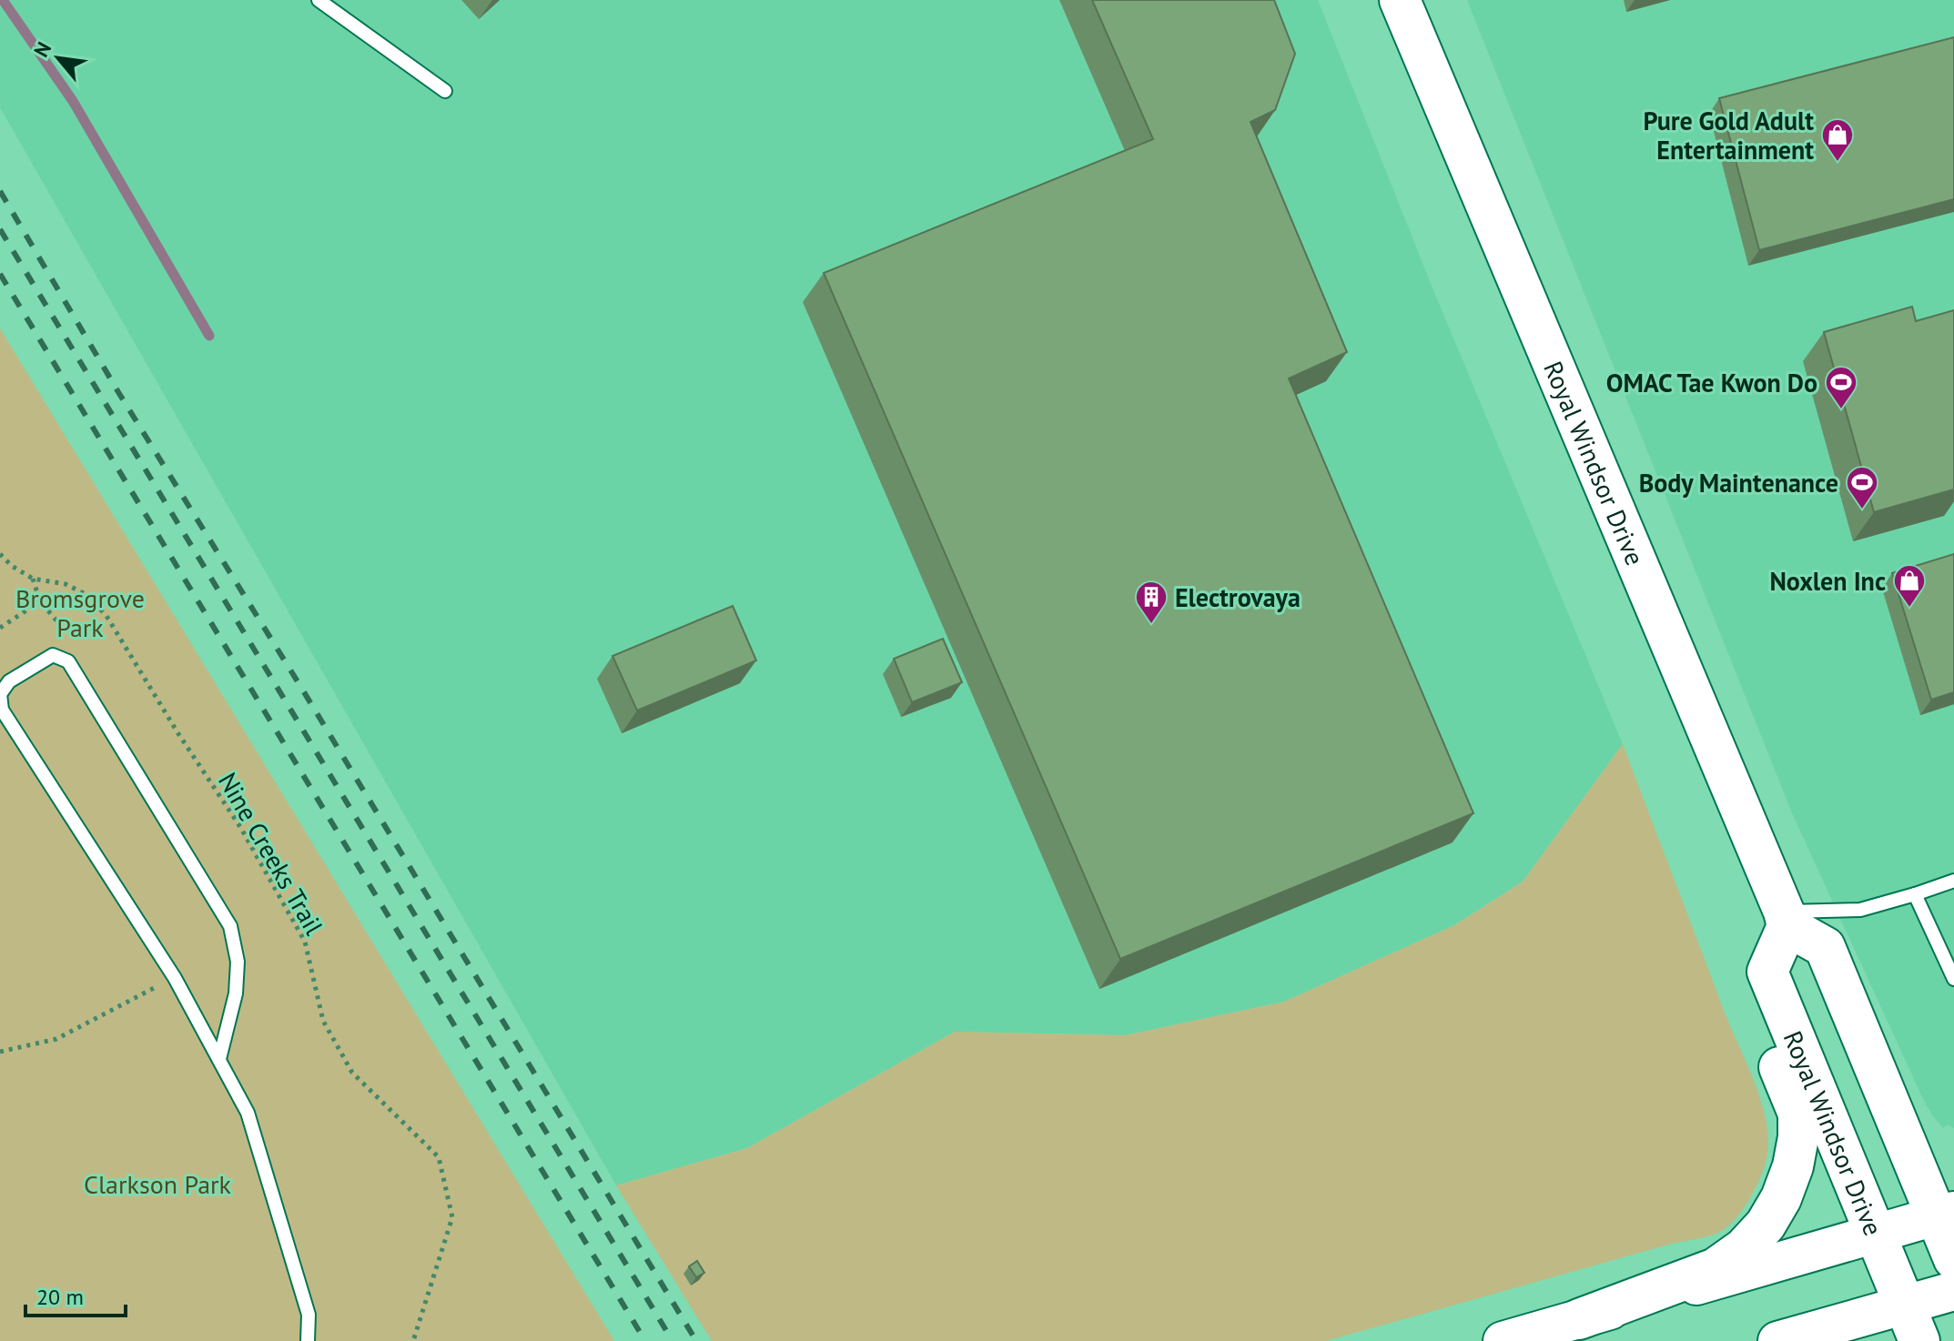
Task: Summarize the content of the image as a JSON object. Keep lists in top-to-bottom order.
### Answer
{
  "streets": {
    "main road": ["Royal Windsor Drive"],
    "path": ["Nine Creeks Trail"]
  },
  "parks": ["Bromsgrove Park", "Clarkson Park"],
  "places": {
    "shop": ["Pure Gold Adult Entertainment", "Noxlen Inc"],
    "sports": ["OMAC Tae Kwon Do", "Body Maintenance"],
    "building": ["Electrovaya"]
  },
  "scale_bar": "20 m",
  "north": "top left"
}
